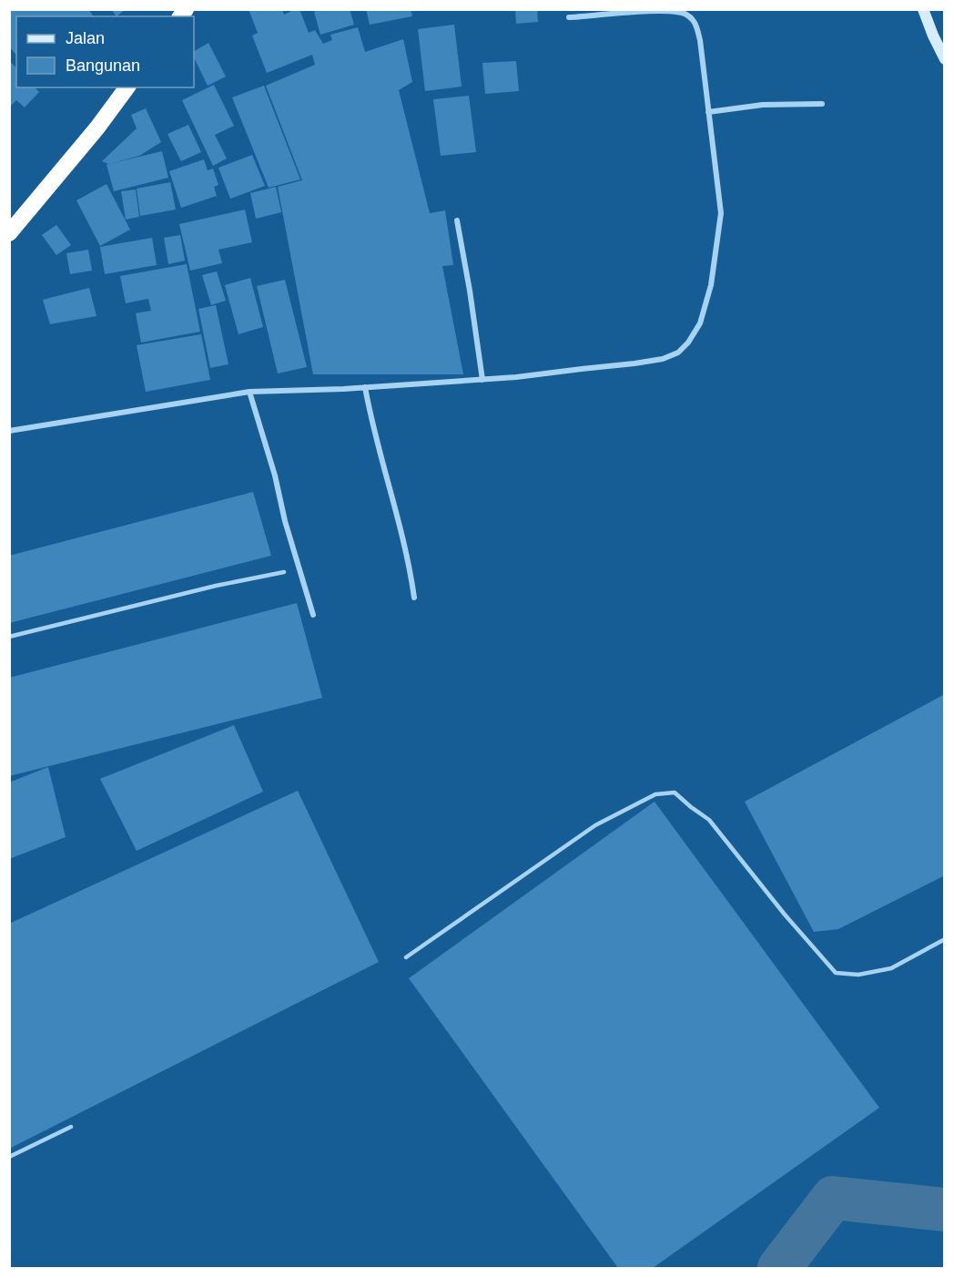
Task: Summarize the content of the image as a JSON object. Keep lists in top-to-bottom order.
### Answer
{
  "legend": ["Jalan", "Bangunan"]
}
